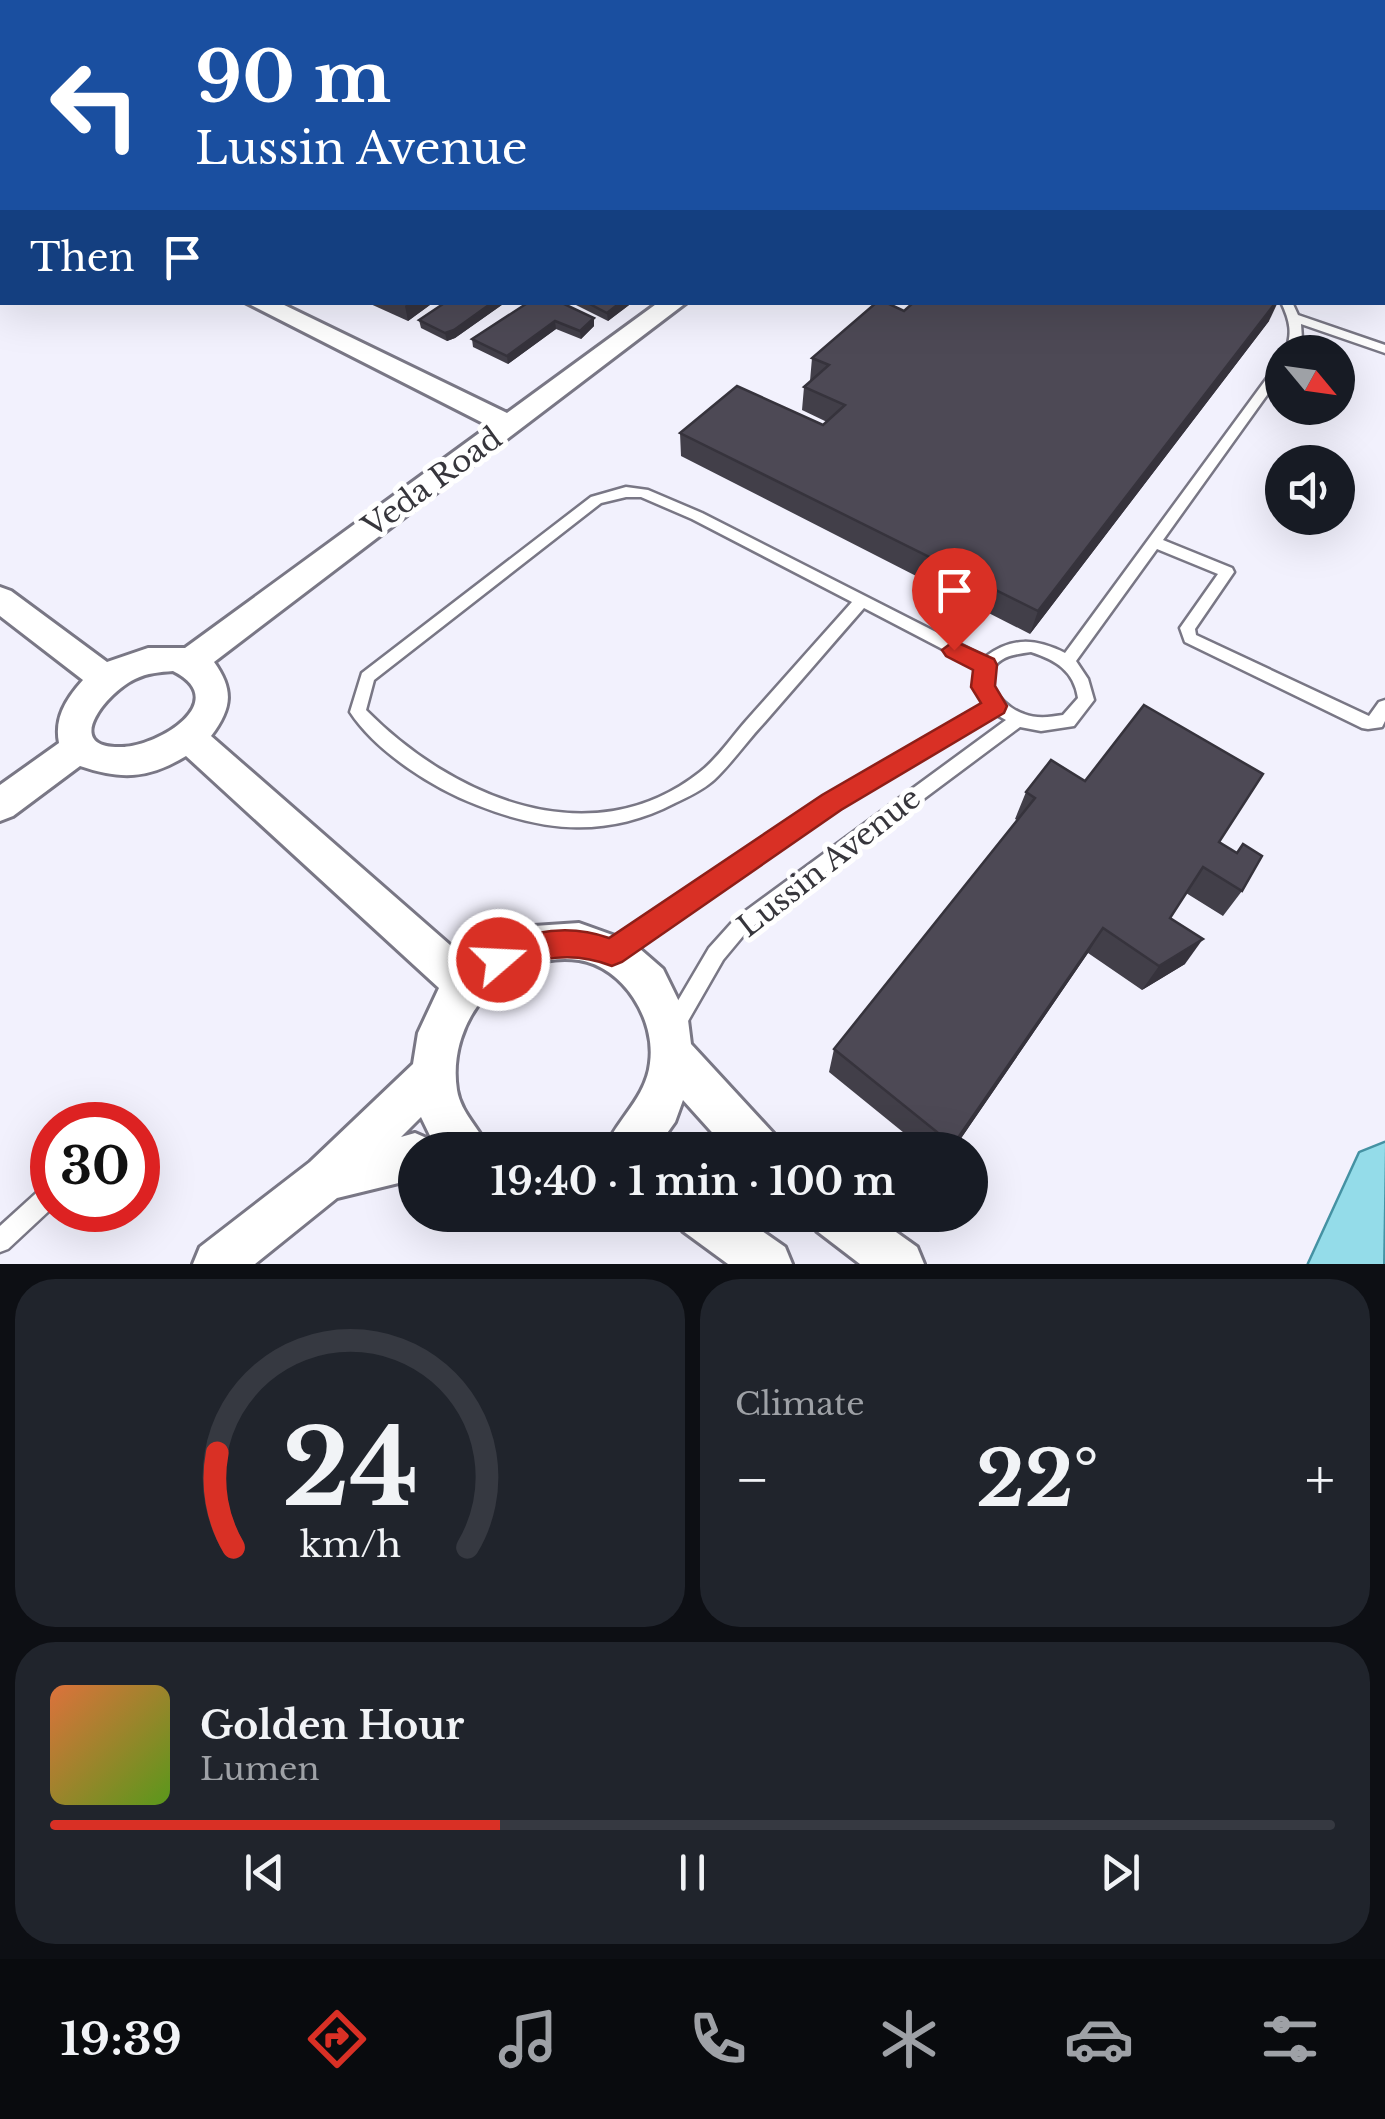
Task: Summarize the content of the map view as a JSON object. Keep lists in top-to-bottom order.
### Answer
{
  "streets": {
    "street": ["Veda Road", "Lussin Avenue"]
  },
  "north": "bottom right",
  "page": {
    "turn": ["90 m", "Lussin Avenue"],
    "then": "Then",
    "limit": "30",
    "trip": "19:40 · 1 min · 100 m",
    "tile": "Climate",
    "heat": ["−", "22°", "+"],
    "song": ["Golden Hour", "Lumen"],
    "tabs": "19:39",
    "gauge": ["24", "km/h"]
  }
}
